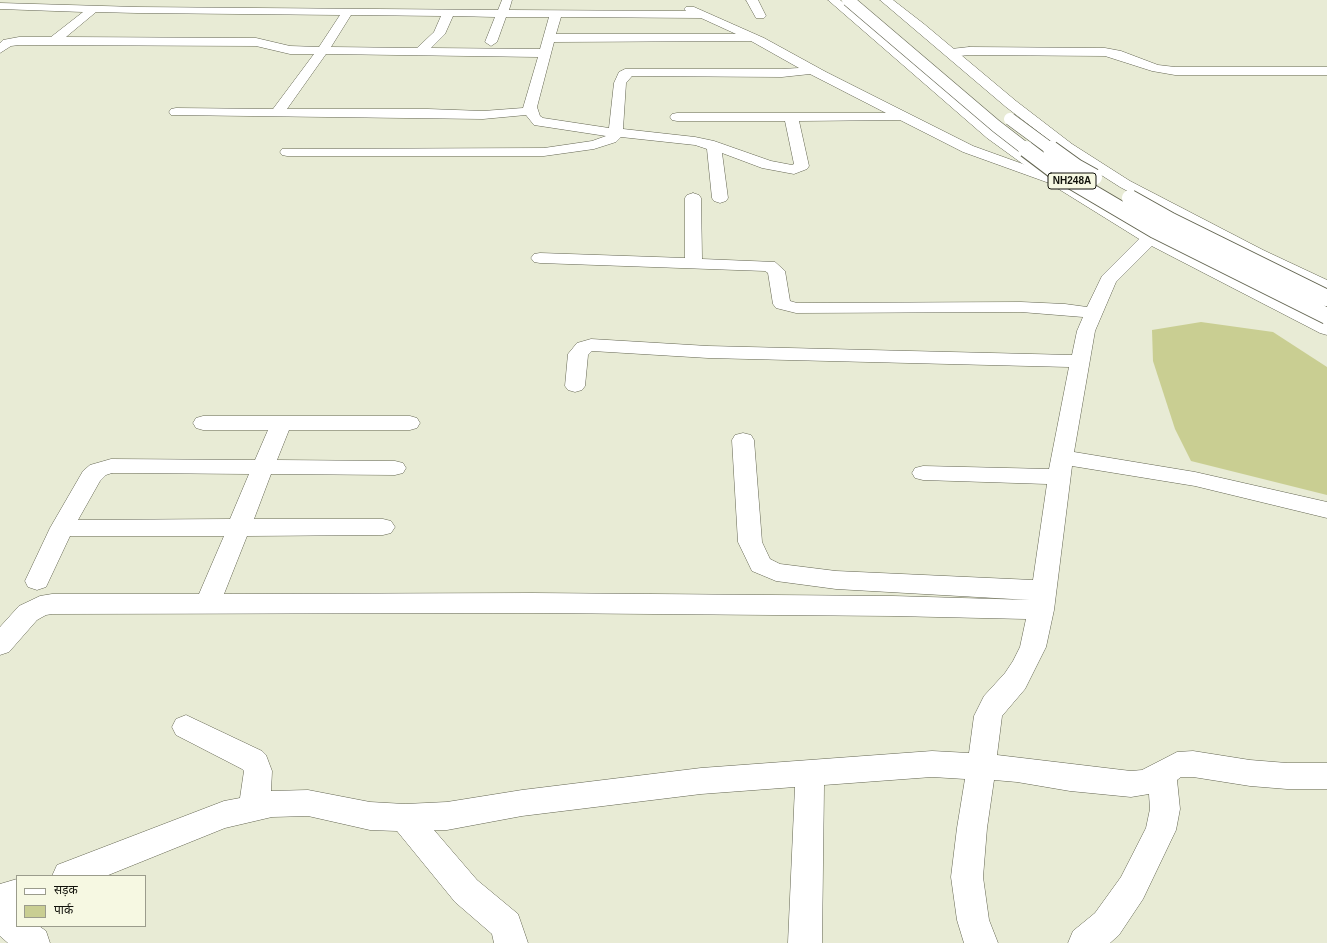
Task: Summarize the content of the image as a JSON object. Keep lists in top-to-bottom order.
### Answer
{
  "streets": {
    "main road": ["NH248A"]
  },
  "legend": ["सड़क", "पार्क"]
}
